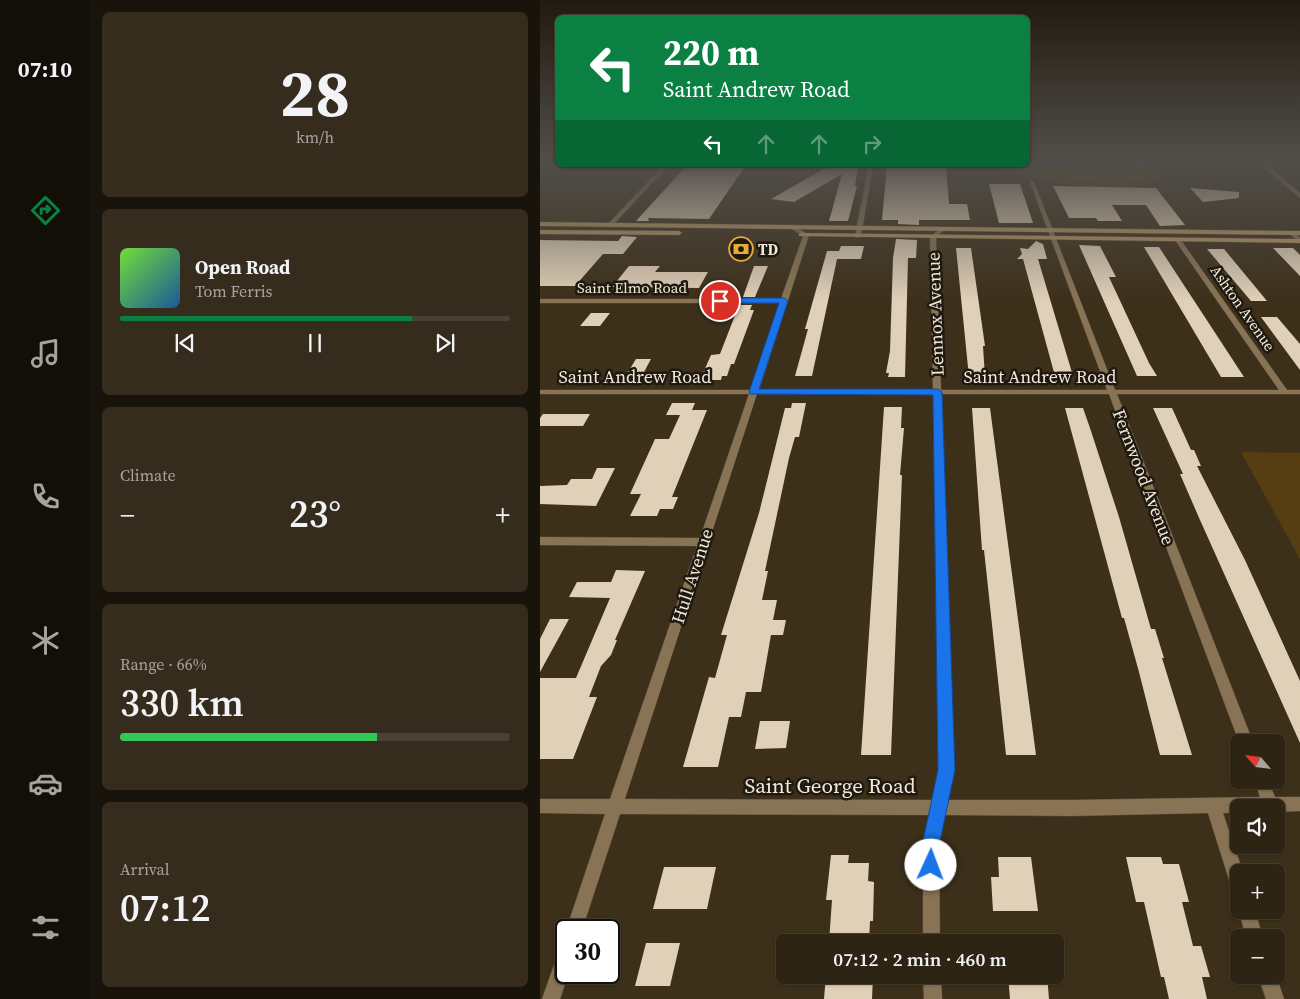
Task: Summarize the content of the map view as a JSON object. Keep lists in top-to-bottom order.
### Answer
{
  "streets": {
    "street": [
      "Saint Elmo Road",
      "Ashton Avenue",
      "Lennox Avenue",
      "Saint Andrew Road",
      "Fernwood Avenue",
      "Hull Avenue",
      "Saint George Road"
    ]
  },
  "crossings": [
    ["Saint Elmo Road", "Hull Avenue"],
    ["Ashton Avenue", "Saint Andrew Road"],
    ["Lennox Avenue", "Saint Andrew Road"],
    ["Lennox Avenue", "Saint George Road"],
    ["Saint Andrew Road", "Fernwood Avenue"],
    ["Saint Andrew Road", "Hull Avenue"],
    ["Hull Avenue", "Saint George Road"]
  ],
  "places": {
    "bank": ["TD"]
  },
  "north": "top left",
  "page": {
    "tabs": "07:10",
    "tile": [
      ["28", "km/h"],
      "Climate",
      ["Range · 66%", "330 km"],
      ["Arrival", "07:12"]
    ],
    "turn": ["220 m", "Saint Andrew Road"],
    "song": ["Open Road", "Tom Ferris"],
    "heat": ["−", "23°", "+"],
    "map_buttons": ["+", "−"],
    "limit": "30",
    "trip": "07:12 · 2 min · 460 m"
  }
}
